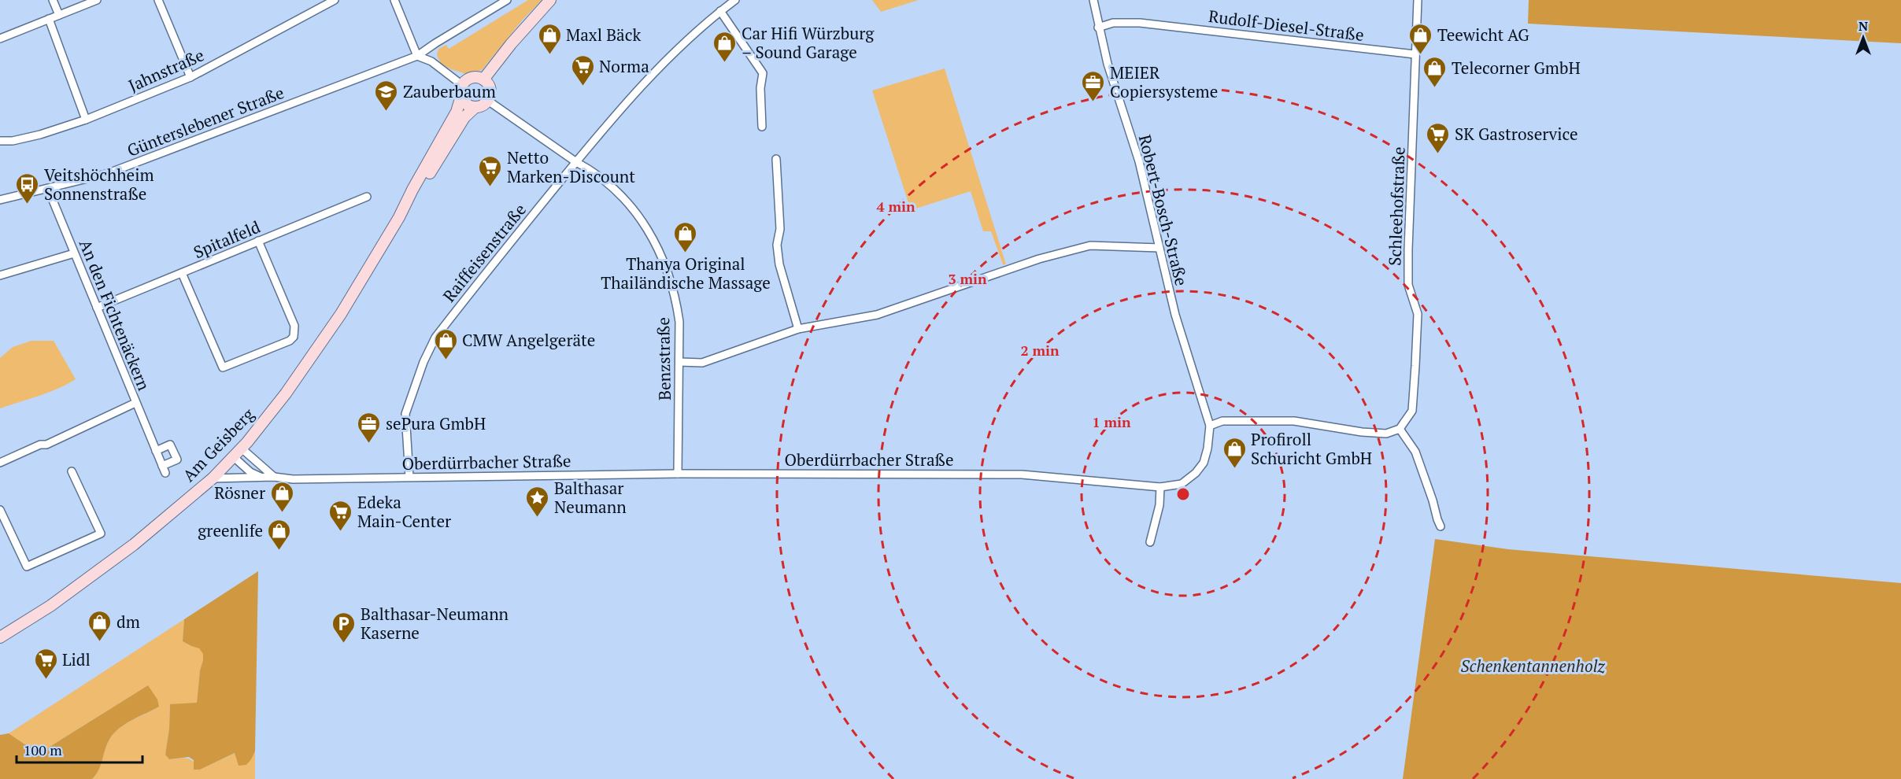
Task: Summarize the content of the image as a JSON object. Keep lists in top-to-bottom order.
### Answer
{
  "streets": {
    "street": [
      "Rudolf-Diesel-Straße",
      "Jahnstraße",
      "Günterslebener Straße",
      "Schleehofstraße",
      "Robert-Bosch-Straße",
      "Spitalfeld",
      "Raiffeisenstraße",
      "An den Fichtenäckern",
      "Benzstraße",
      "Am Geisberg",
      "Oberdürrbacher Straße"
    ]
  },
  "crossings": [
    ["Rudolf-Diesel-Straße", "Schleehofstraße"],
    ["Rudolf-Diesel-Straße", "Robert-Bosch-Straße"],
    ["Günterslebener Straße", "An den Fichtenäckern"],
    ["Robert-Bosch-Straße", "Oberdürrbacher Straße"],
    ["Spitalfeld", "An den Fichtenäckern"],
    ["Raiffeisenstraße", "Benzstraße"],
    ["Raiffeisenstraße", "Oberdürrbacher Straße"],
    ["Benzstraße", "Am Geisberg"],
    ["Benzstraße", "Oberdürrbacher Straße"],
    ["Am Geisberg", "Oberdürrbacher Straße"]
  ],
  "parks": ["Schenkentannenholz"],
  "places": {
    "shop": [
      "Maxl Bäck",
      "Teewicht AG",
      "Car Hifi Würzburg – Sound Garage",
      "Telecorner GmbH",
      "Thanya Original Thailändische Massage",
      "CMW Angelgeräte",
      "Profiroll Schuricht GmbH",
      "Rösner",
      "greenlife",
      "dm"
    ],
    "supermarket": [
      "Norma",
      "SK Gastroservice",
      "Netto Marken-Discount",
      "Edeka Main-Center",
      "Lidl"
    ],
    "office": ["MEIER Copiersysteme", "sePura GmbH"],
    "school or university": ["Zauberbaum"],
    "bus stop": ["Veitshöchheim Sonnenstraße"],
    "place": ["Balthasar Neumann"],
    "parking": ["Balthasar-Neumann Kaserne"]
  },
  "scale_bar": "100 m",
  "north": "top",
  "rings": [
    "4 min",
    "3 min",
    "2 min",
    "1 min"
  ]
}
